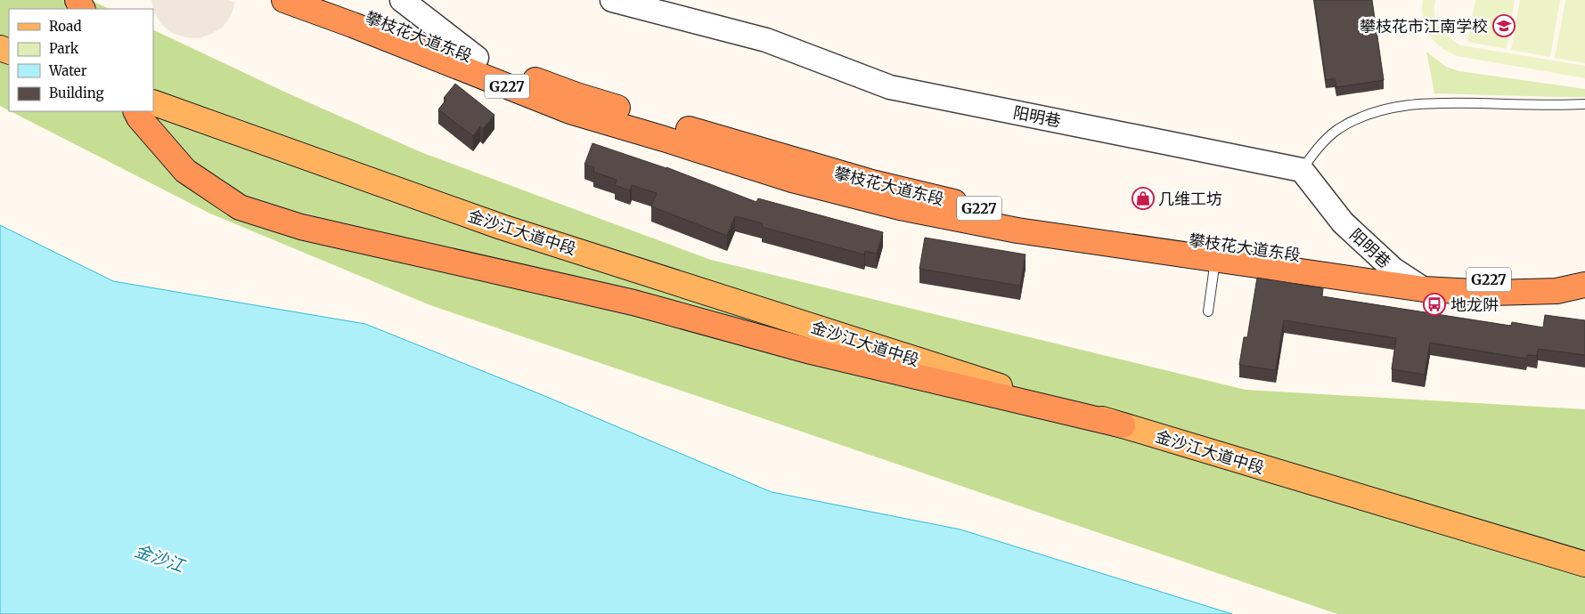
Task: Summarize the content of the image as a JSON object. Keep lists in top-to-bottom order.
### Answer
{
  "streets": {
    "highway": ["攀枝花大道东段", "G227"],
    "main road": ["金沙江大道中段"],
    "street": ["阳明巷"]
  },
  "crossings": [
    ["攀枝花大道东段", "G227"],
    ["攀枝花大道东段", "阳明巷"]
  ],
  "water": ["金沙江"],
  "places": {
    "school or university": ["攀枝花市江南学校"],
    "shop": ["几维工坊"],
    "bus stop": ["地龙阱"]
  },
  "legend": [
    "Road",
    "Park",
    "Water",
    "Building"
  ]
}
